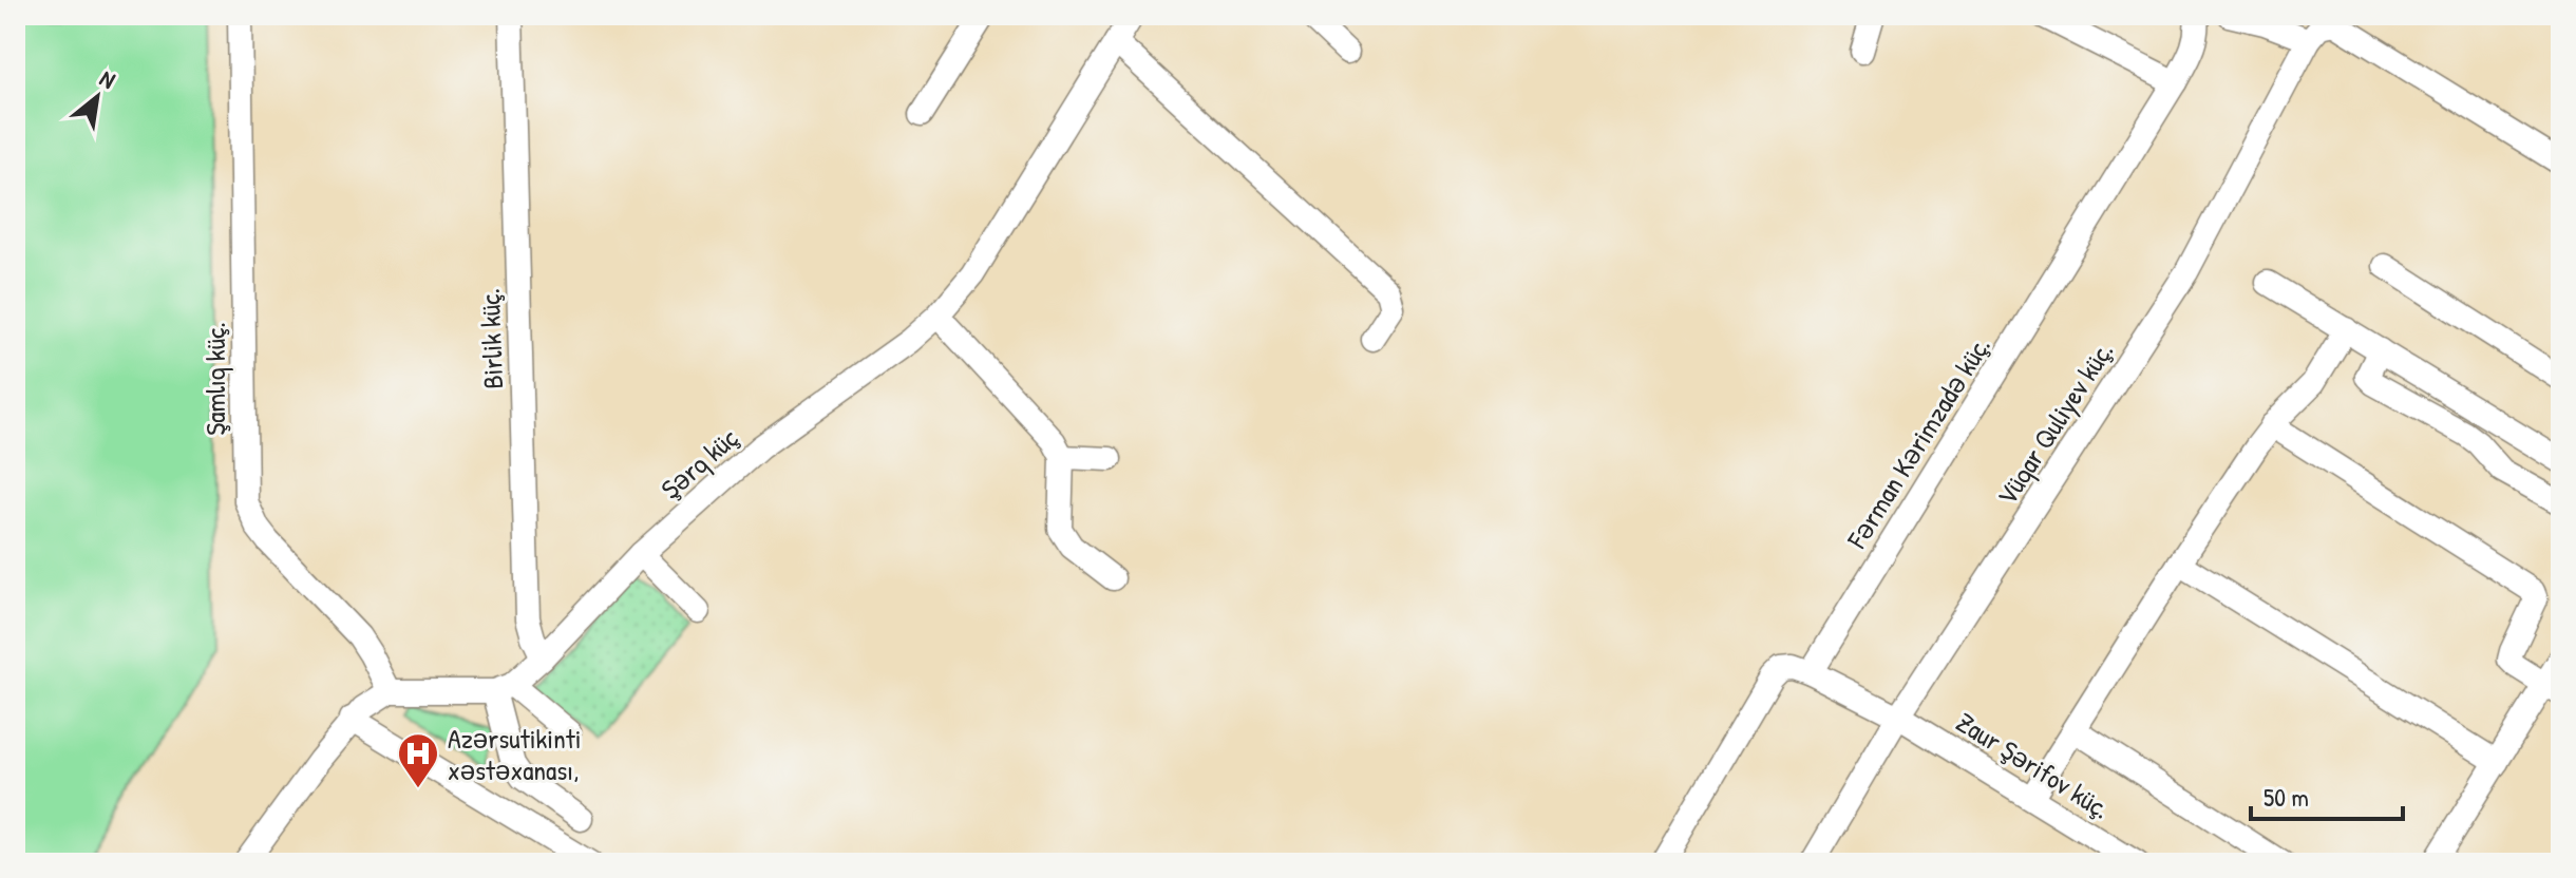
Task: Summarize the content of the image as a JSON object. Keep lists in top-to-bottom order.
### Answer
{
  "streets": {
    "street": [
      "Birlik küç.",
      "Şamlıq küç.",
      "Vüqar Quliyev küç.",
      "Fərman Kərimzadə küç.",
      "Şərq küç",
      "Zaur Şərifov küç."
    ]
  },
  "crossings": [
    ["Birlik küç.", "Şərq küç"],
    ["Vüqar Quliyev küç.", "Zaur Şərifov küç."],
    ["Fərman Kərimzadə küç.", "Zaur Şərifov küç."]
  ],
  "places": {
    "hospital": ["Azərsutikinti xəstəxanası,"]
  },
  "scale_bar": "50 m",
  "north": "top right"
}
